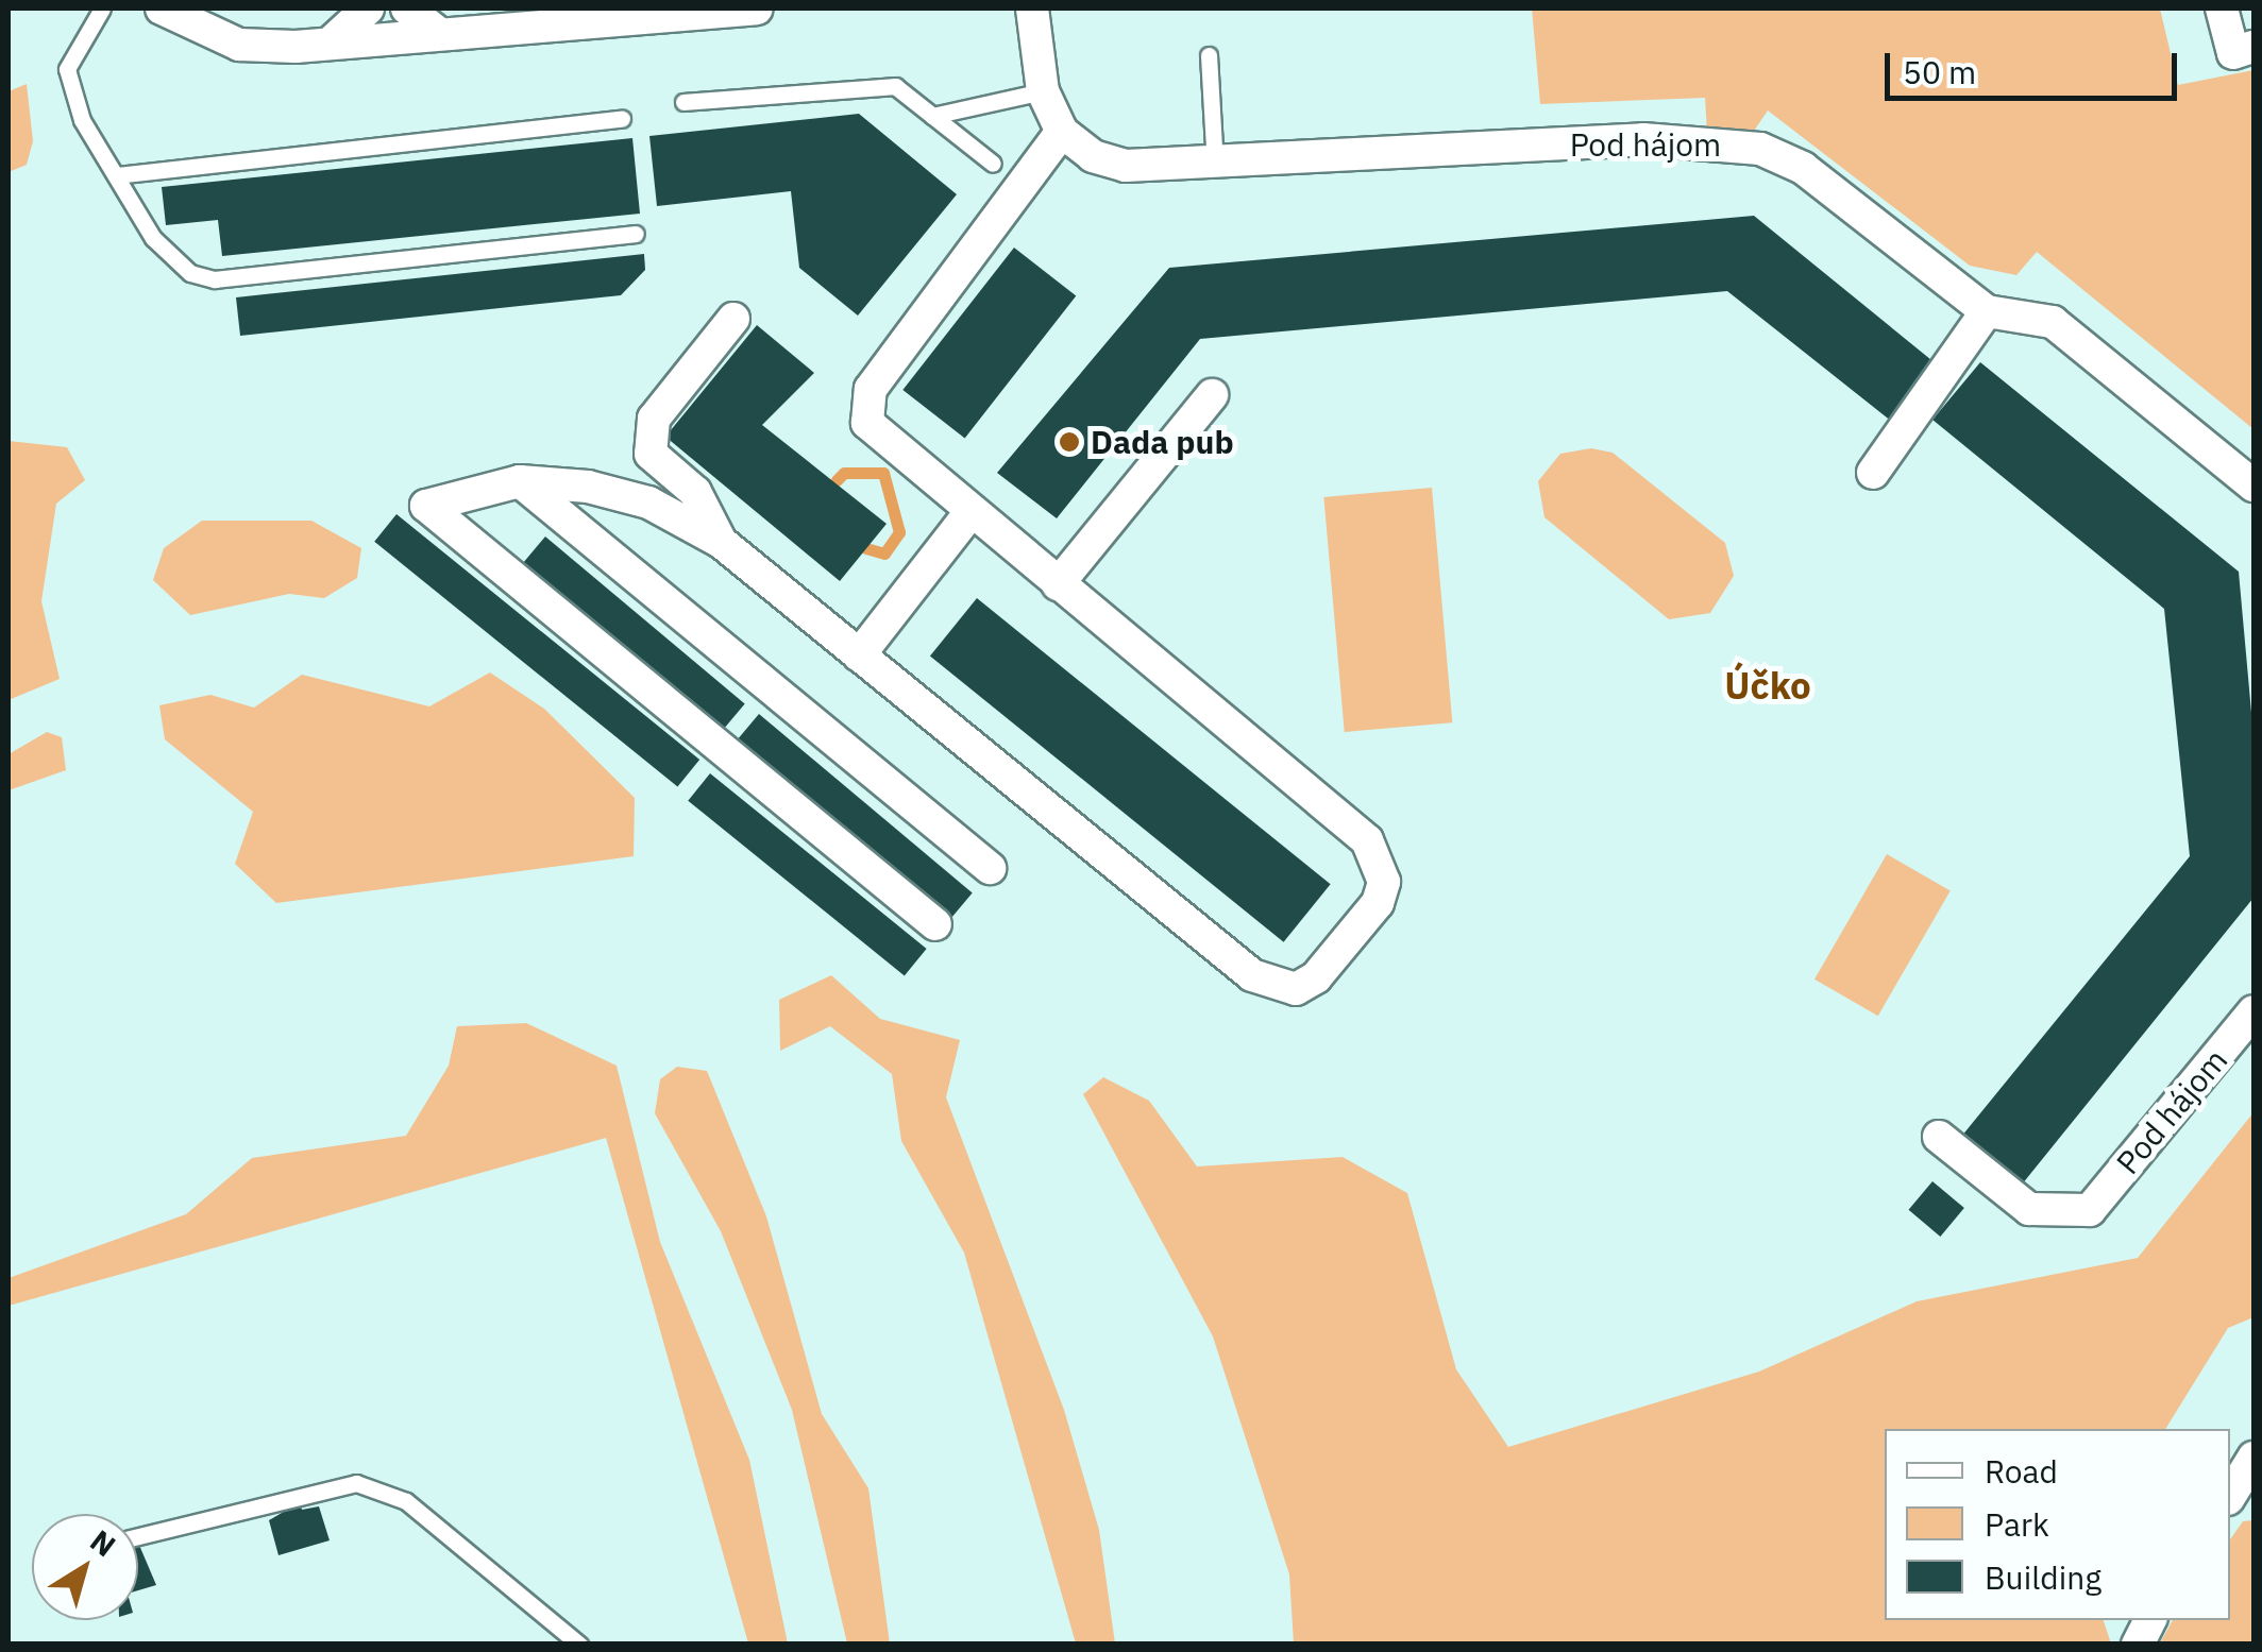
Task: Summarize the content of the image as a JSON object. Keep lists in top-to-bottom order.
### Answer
{
  "streets": {
    "street": ["Pod hájom"]
  },
  "districts": ["Účko"],
  "places": ["Dada pub"],
  "legend": ["Road", "Park", "Building"],
  "scale_bar": "50 m",
  "north": "top right"
}
